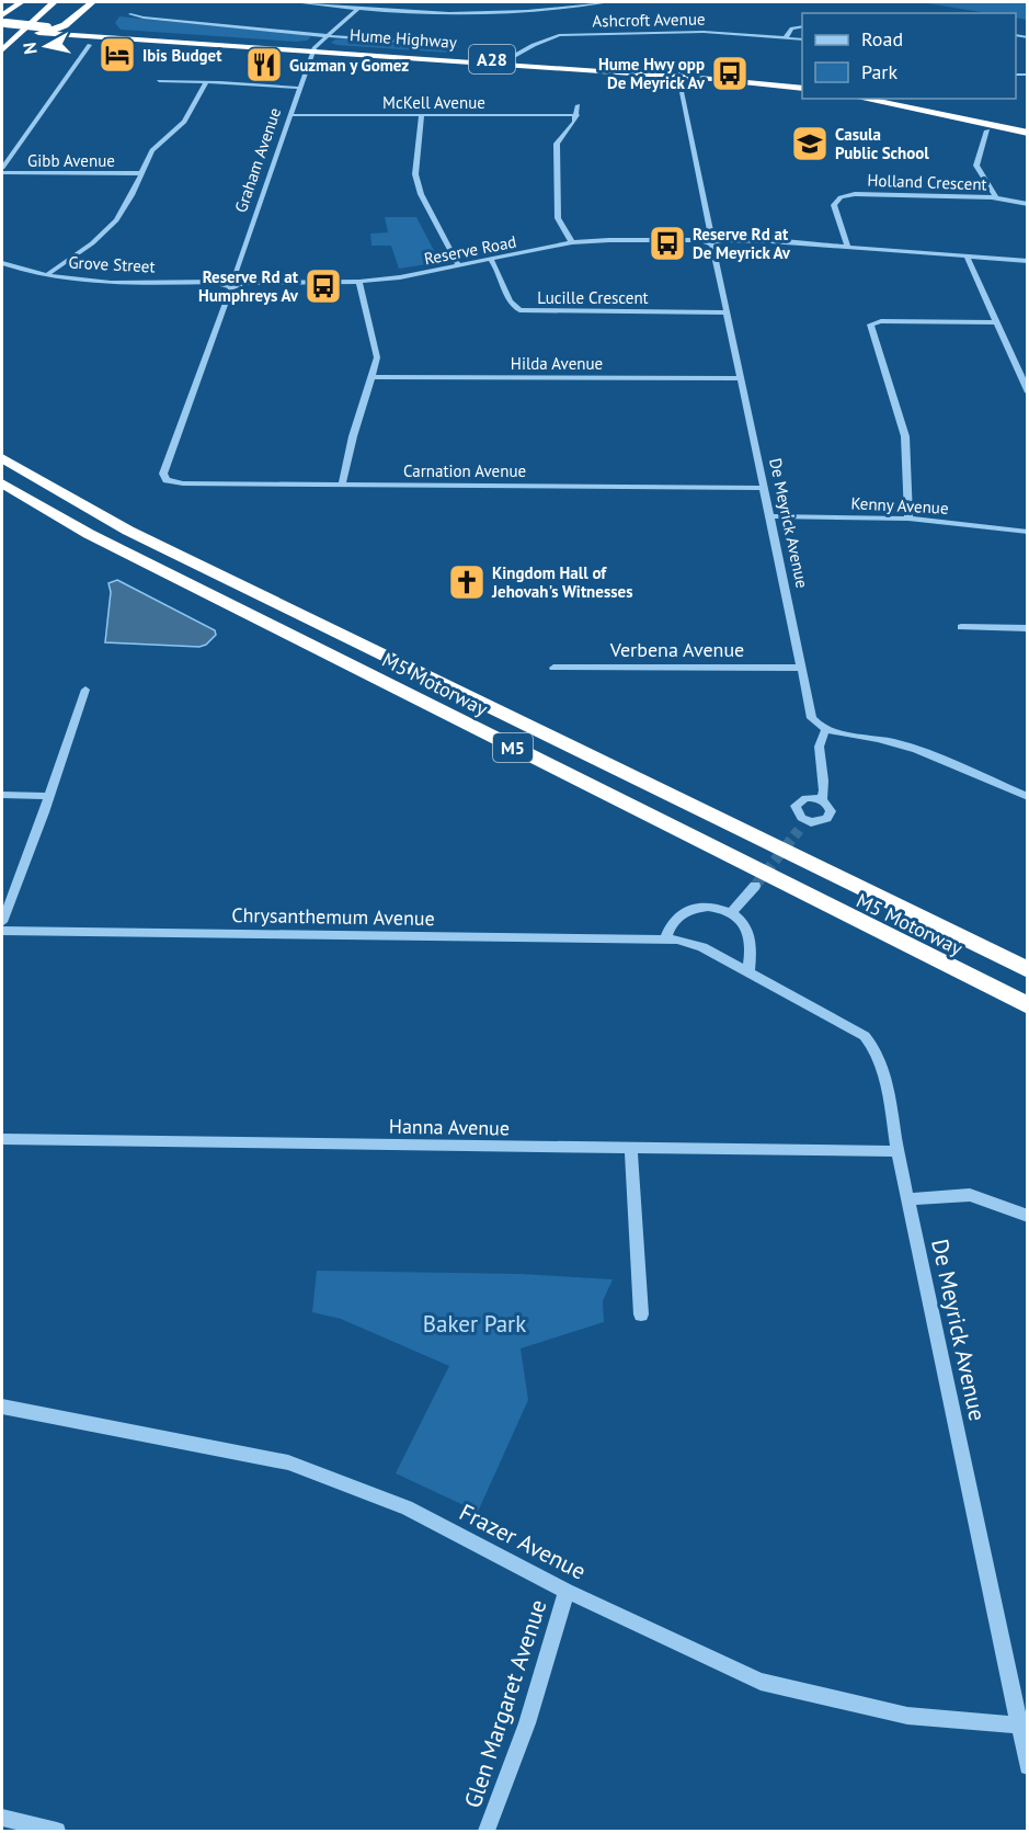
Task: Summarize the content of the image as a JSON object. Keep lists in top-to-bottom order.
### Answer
{
  "streets": {
    "highway": [
      "Hume Highway",
      "A28",
      "M5 Motorway",
      "M5"
    ],
    "street": [
      "Ashcroft Avenue",
      "McKell Avenue",
      "Gibb Avenue",
      "Graham Avenue",
      "Holland Crescent",
      "Reserve Road",
      "Grove Street",
      "Lucille Crescent",
      "Hilda Avenue",
      "Carnation Avenue",
      "Kenny Avenue",
      "De Meyrick Avenue",
      "Verbena Avenue",
      "Chrysanthemum Avenue",
      "Hanna Avenue",
      "Frazer Avenue",
      "Glen Margaret Avenue"
    ]
  },
  "crossings": [
    ["Ashcroft Avenue", "Hume Highway"],
    ["Hume Highway", "Graham Avenue"],
    ["Hume Highway", "De Meyrick Avenue"],
    ["McKell Avenue", "Graham Avenue"],
    ["Reserve Road", "Lucille Crescent"],
    ["Reserve Road", "De Meyrick Avenue"],
    ["Lucille Crescent", "De Meyrick Avenue"],
    ["Hilda Avenue", "De Meyrick Avenue"],
    ["Carnation Avenue", "De Meyrick Avenue"],
    ["Kenny Avenue", "De Meyrick Avenue"],
    ["De Meyrick Avenue", "Verbena Avenue"],
    ["De Meyrick Avenue", "Chrysanthemum Avenue"],
    ["De Meyrick Avenue", "Hanna Avenue"],
    ["De Meyrick Avenue", "Frazer Avenue"],
    ["Frazer Avenue", "Glen Margaret Avenue"]
  ],
  "parks": ["Baker Park"],
  "places": {
    "hotel": ["Ibis Budget"],
    "restaurant": ["Guzman y Gomez"],
    "bus stop": ["Hume Hwy opp De Meyrick Av", "Reserve Rd at De Meyrick Av", "Reserve Rd at Humphreys Av"],
    "school or university": ["Casula Public School"],
    "church": ["Kingdom Hall of Jehovah's Witnesses"]
  },
  "legend": ["Road", "Park"],
  "north": "left"
}
